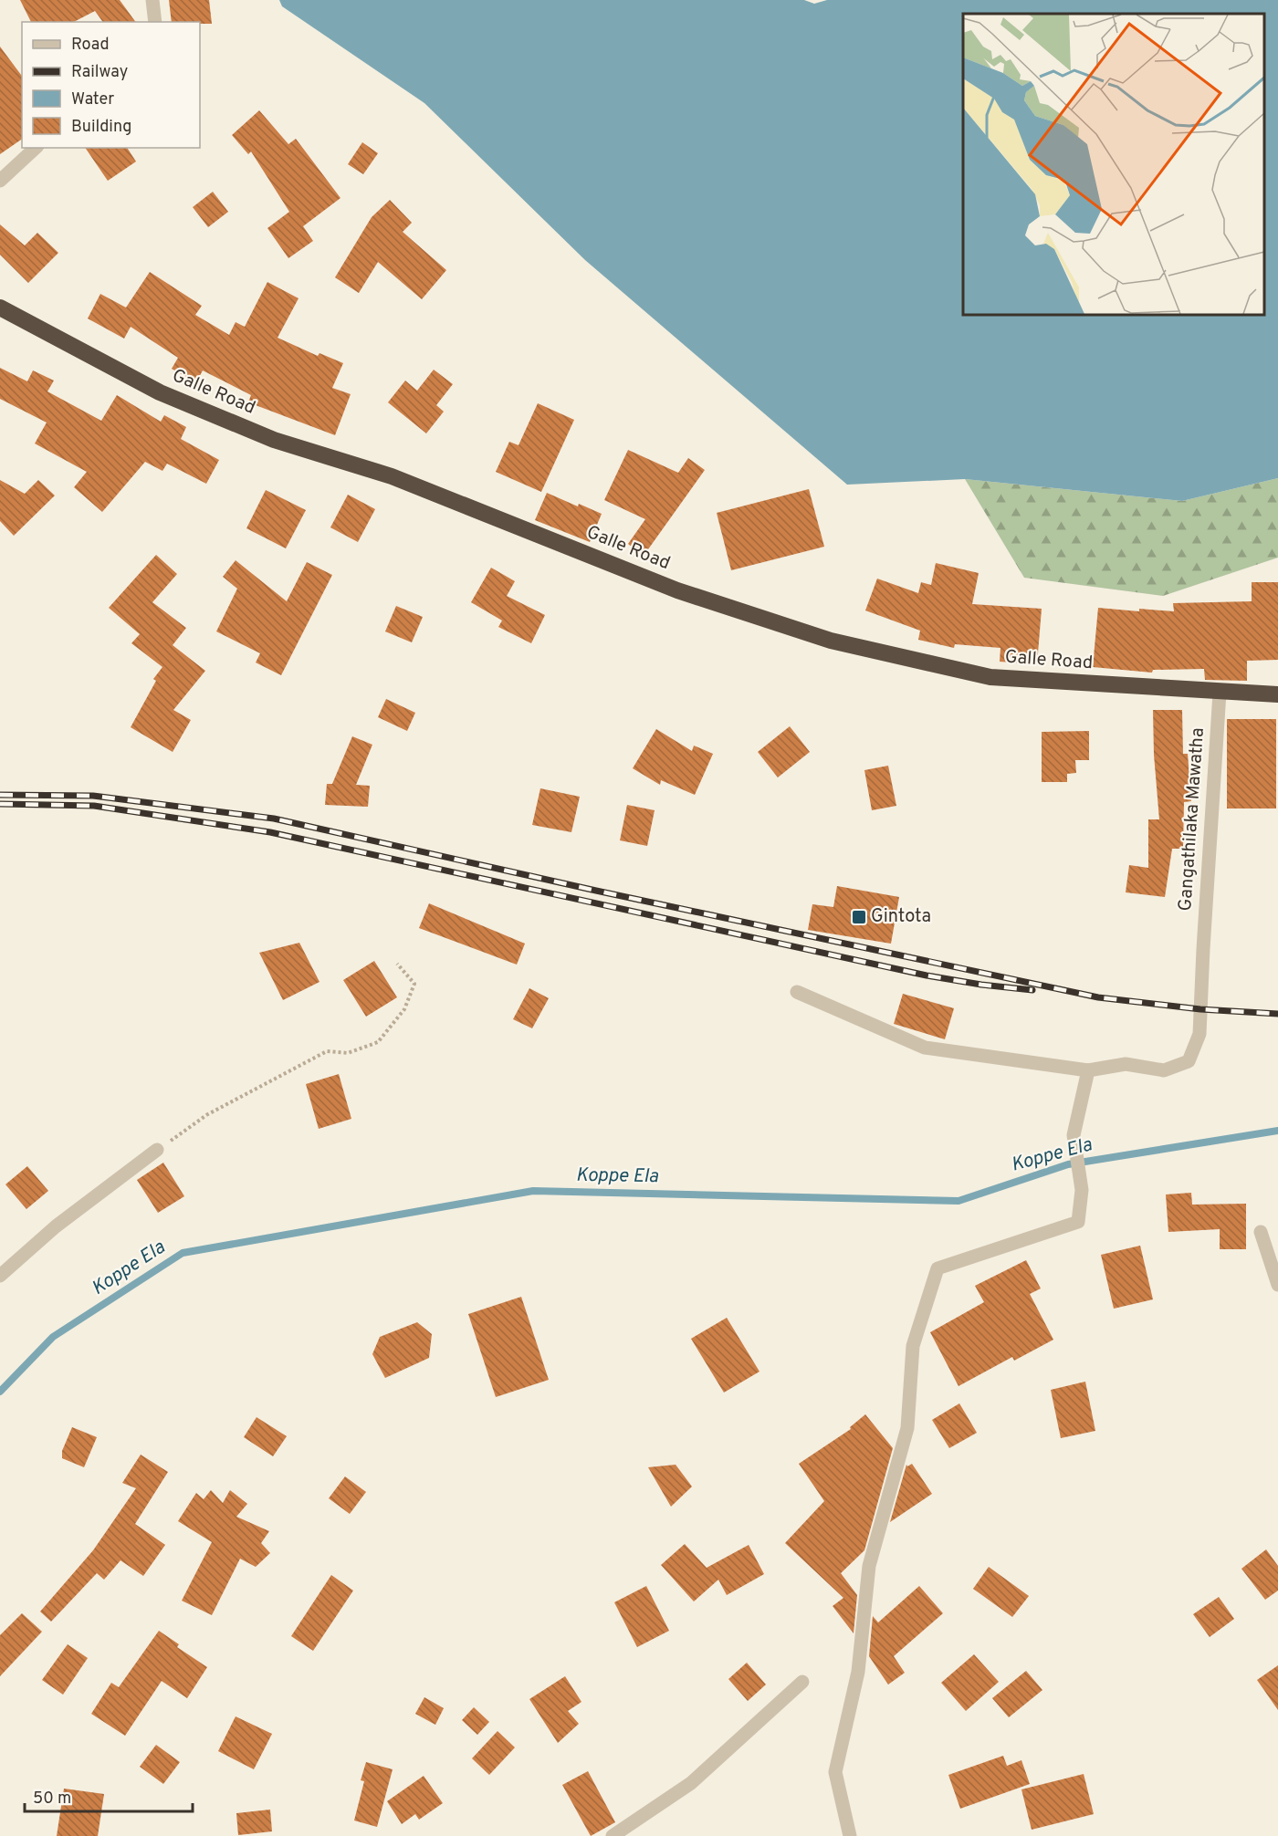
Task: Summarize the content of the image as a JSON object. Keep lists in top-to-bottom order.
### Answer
{
  "streets": {
    "highway": ["Galle Road"],
    "street": ["Gangathilaka Mawatha"]
  },
  "crossings": [
    ["Galle Road", "Gangathilaka Mawatha"]
  ],
  "water": ["Koppe Ela"],
  "places": {
    "transit": ["Gintota"]
  },
  "legend": [
    "Road",
    "Railway",
    "Water",
    "Building"
  ],
  "scale_bar": "50 m"
}
